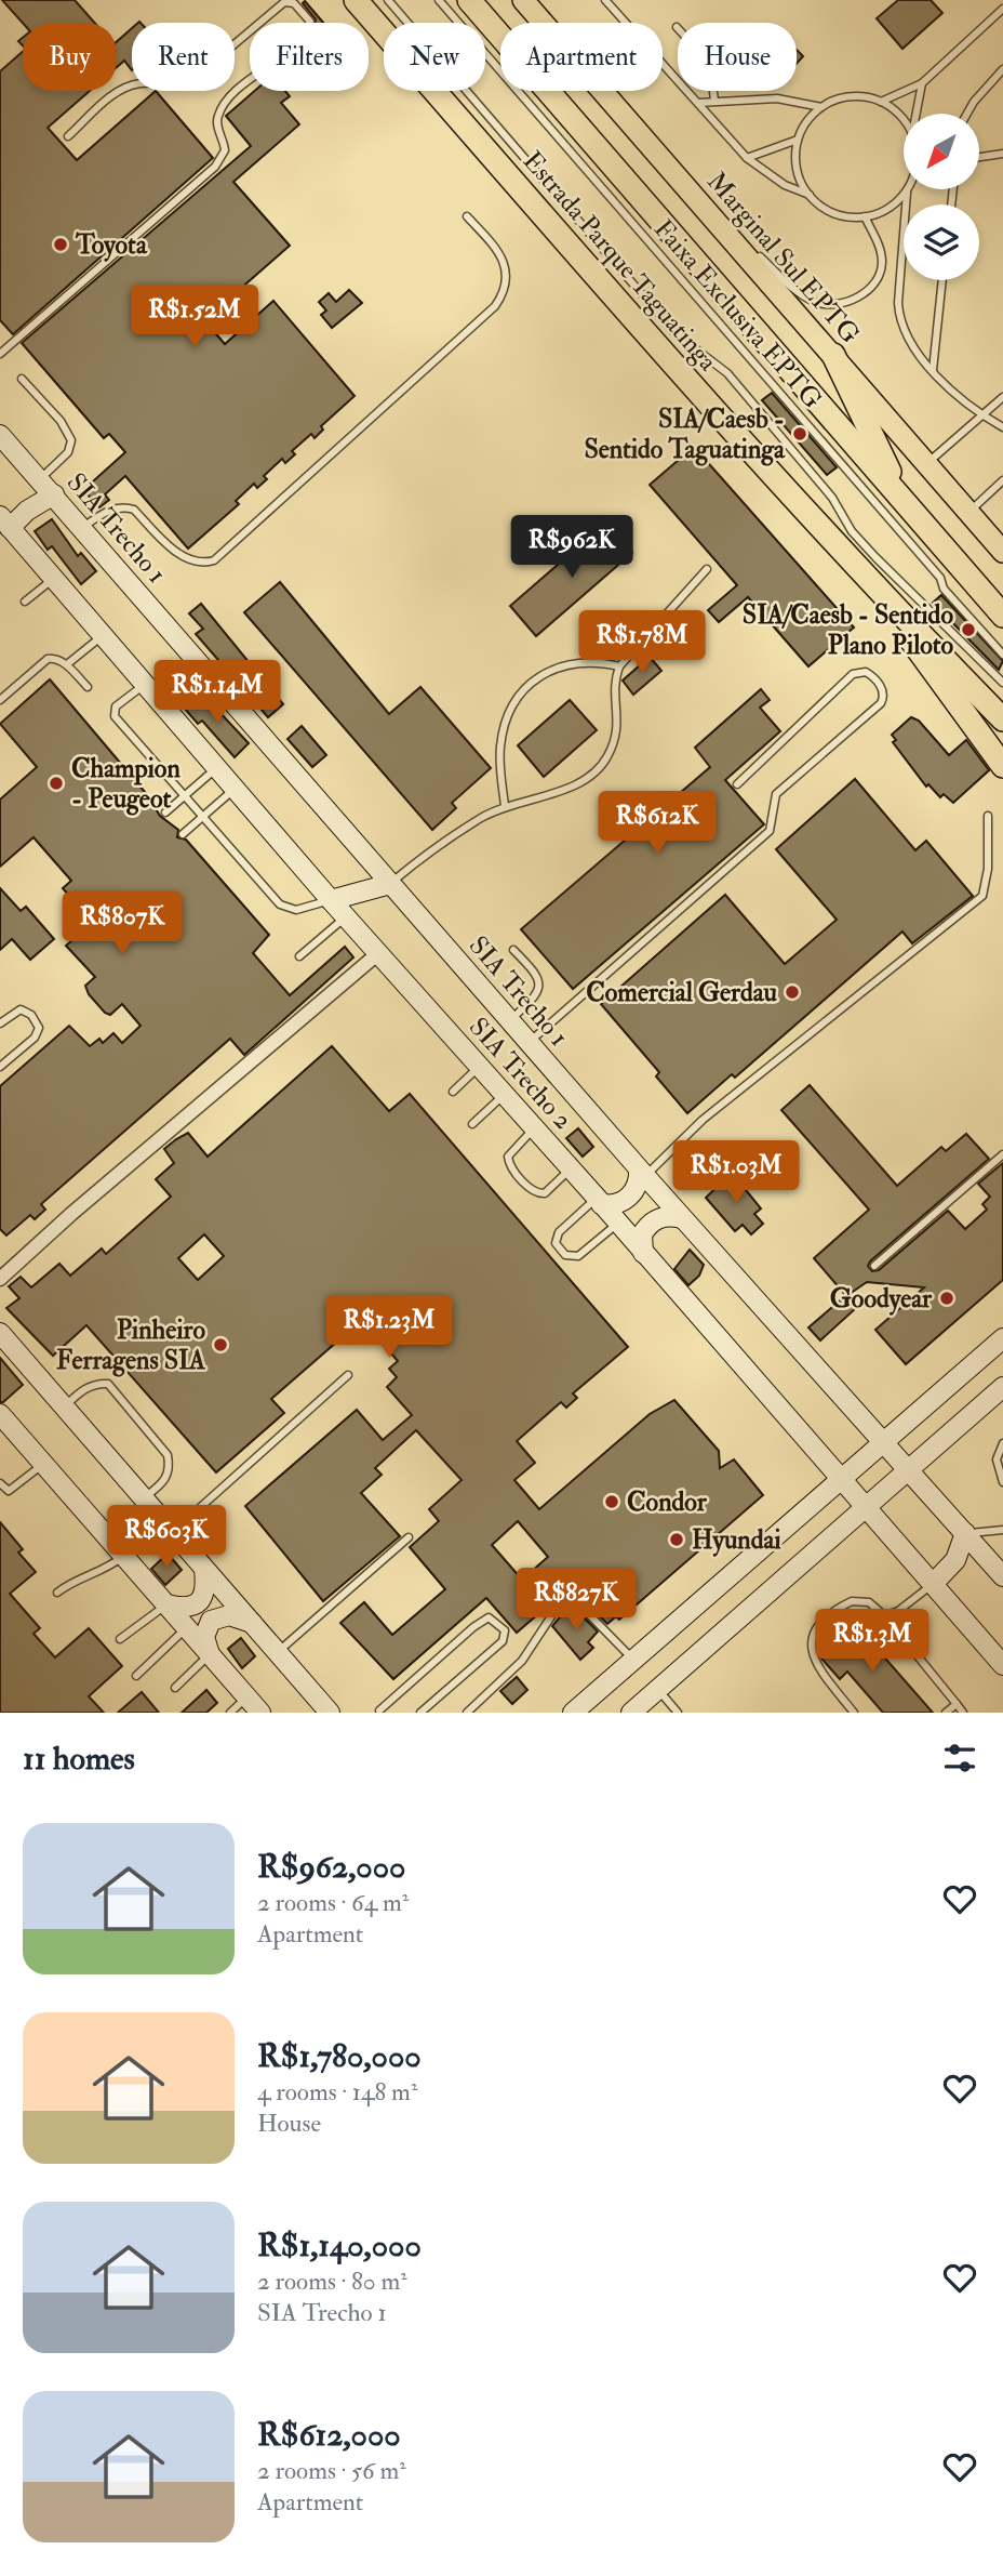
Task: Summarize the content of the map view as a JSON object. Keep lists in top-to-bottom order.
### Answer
{
  "streets": {
    "highway": ["Estrada Parque Taguatinga"],
    "main road": ["Marginal Sul EPTG", "SIA Trecho 1", "SIA Trecho 2"],
    "lane": ["Faixa Exclusiva EPTG"]
  },
  "places": [
    "Toyota",
    "SIA/Caesb - Sentido Taguatinga",
    "SIA/Caesb - Sentido Plano Piloto",
    "Champion - Peugeot",
    "Comercial Gerdau",
    "Goodyear",
    "Pinheiro Ferragens SIA",
    "Condor",
    "Hyundai"
  ],
  "north": "bottom left",
  "page": {
    "chip": [
      "Buy",
      "Rent",
      "Filters",
      "New",
      "Apartment",
      "House"
    ],
    "price": [
      "R$1.52M",
      "R$962K",
      "R$1.78M",
      "R$1.14M",
      "R$612K",
      "R$807K",
      "R$1.03M",
      "R$1.23M",
      "R$603K",
      "R$827K",
      "R$1.3M"
    ],
    "heading": "11 homes",
    "list": [
      {
        "name": "R$962,000",
        "note": "2 rooms · 64 m² · Apartment"
      },
      {
        "name": "R$1,780,000",
        "note": "4 rooms · 148 m² · House"
      },
      {
        "name": "R$1,140,000",
        "note": "2 rooms · 80 m² · SIA Trecho 1"
      },
      {
        "name": "R$612,000",
        "note": "2 rooms · 56 m² · Apartment"
      }
    ]
  }
}
